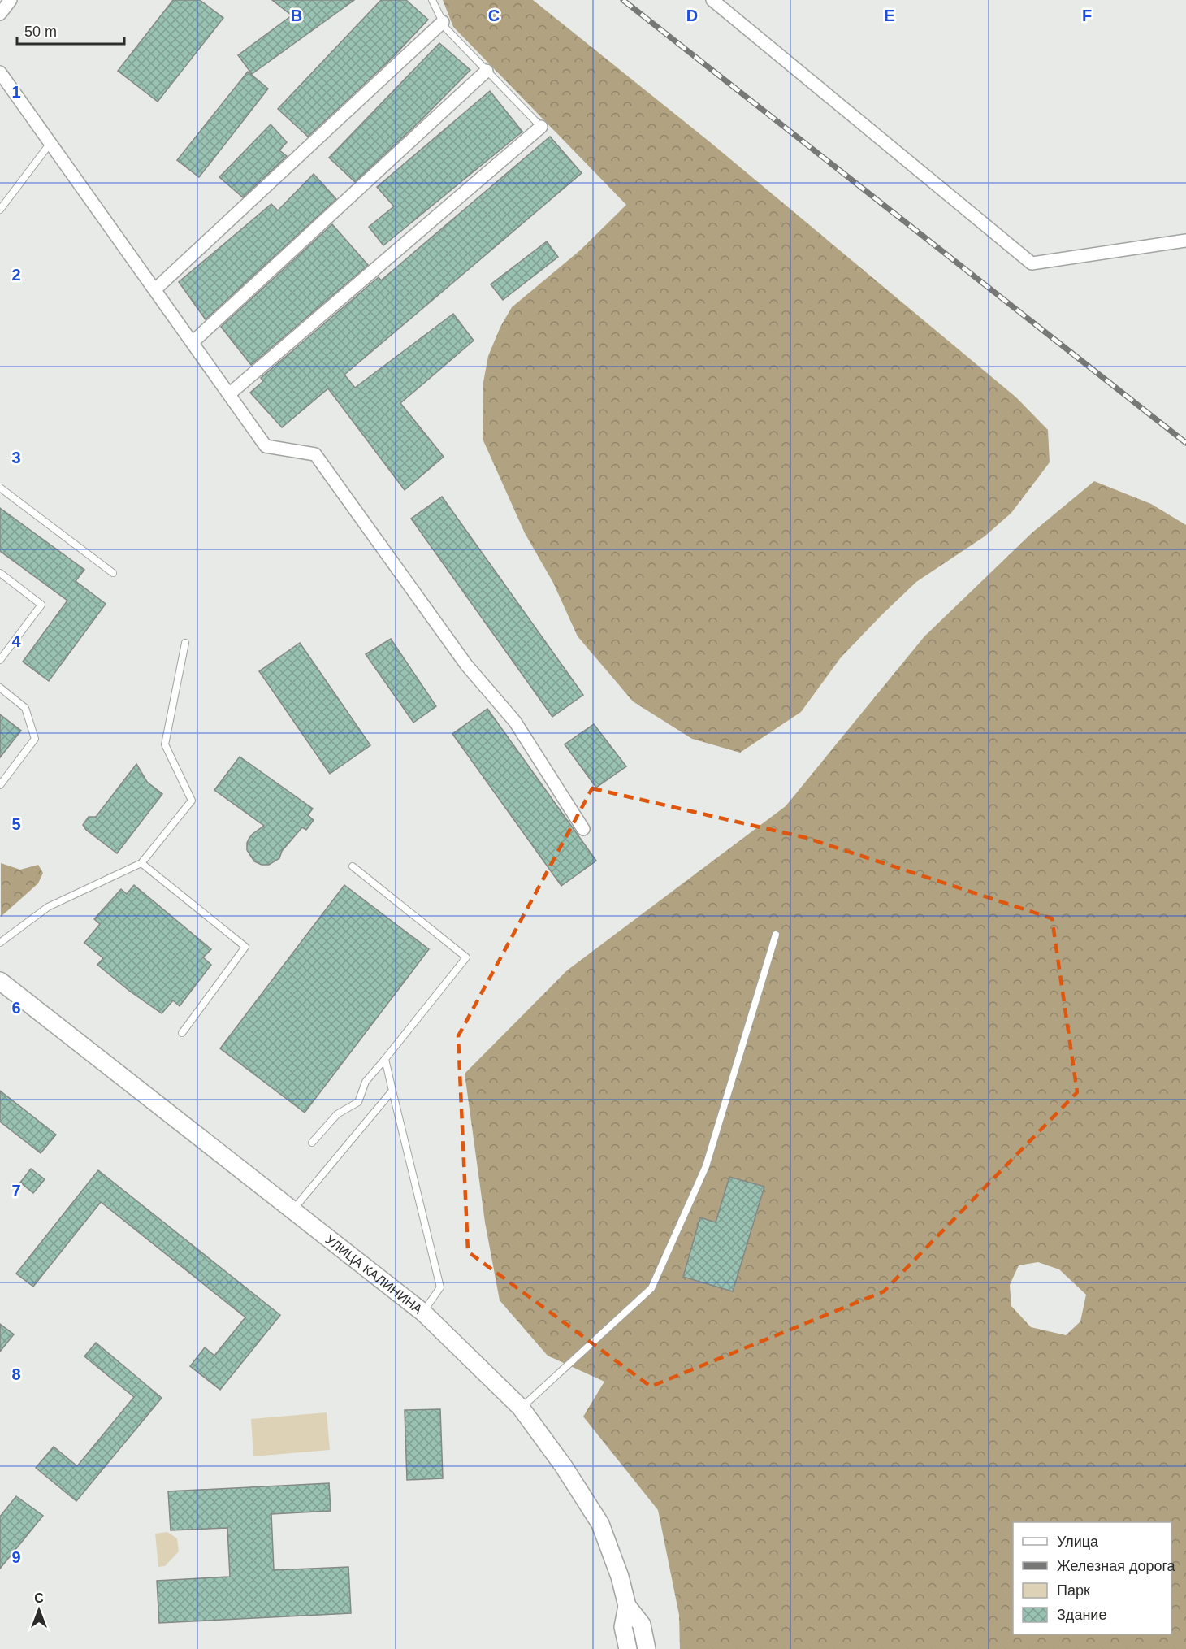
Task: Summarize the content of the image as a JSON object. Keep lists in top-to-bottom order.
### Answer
{
  "streets": {
    "main road": ["УЛИЦА КАЛИНИНА"]
  },
  "legend": [
    "Улица",
    "Железная дорога",
    "Парк",
    "Здание"
  ],
  "scale_bar": "50 m",
  "north": "top",
  "grid": {
    "columns": [
      "B",
      "C",
      "D",
      "E",
      "F"
    ],
    "rows": [
      "1",
      "2",
      "3",
      "4",
      "5",
      "6",
      "7",
      "8",
      "9"
    ]
  }
}
